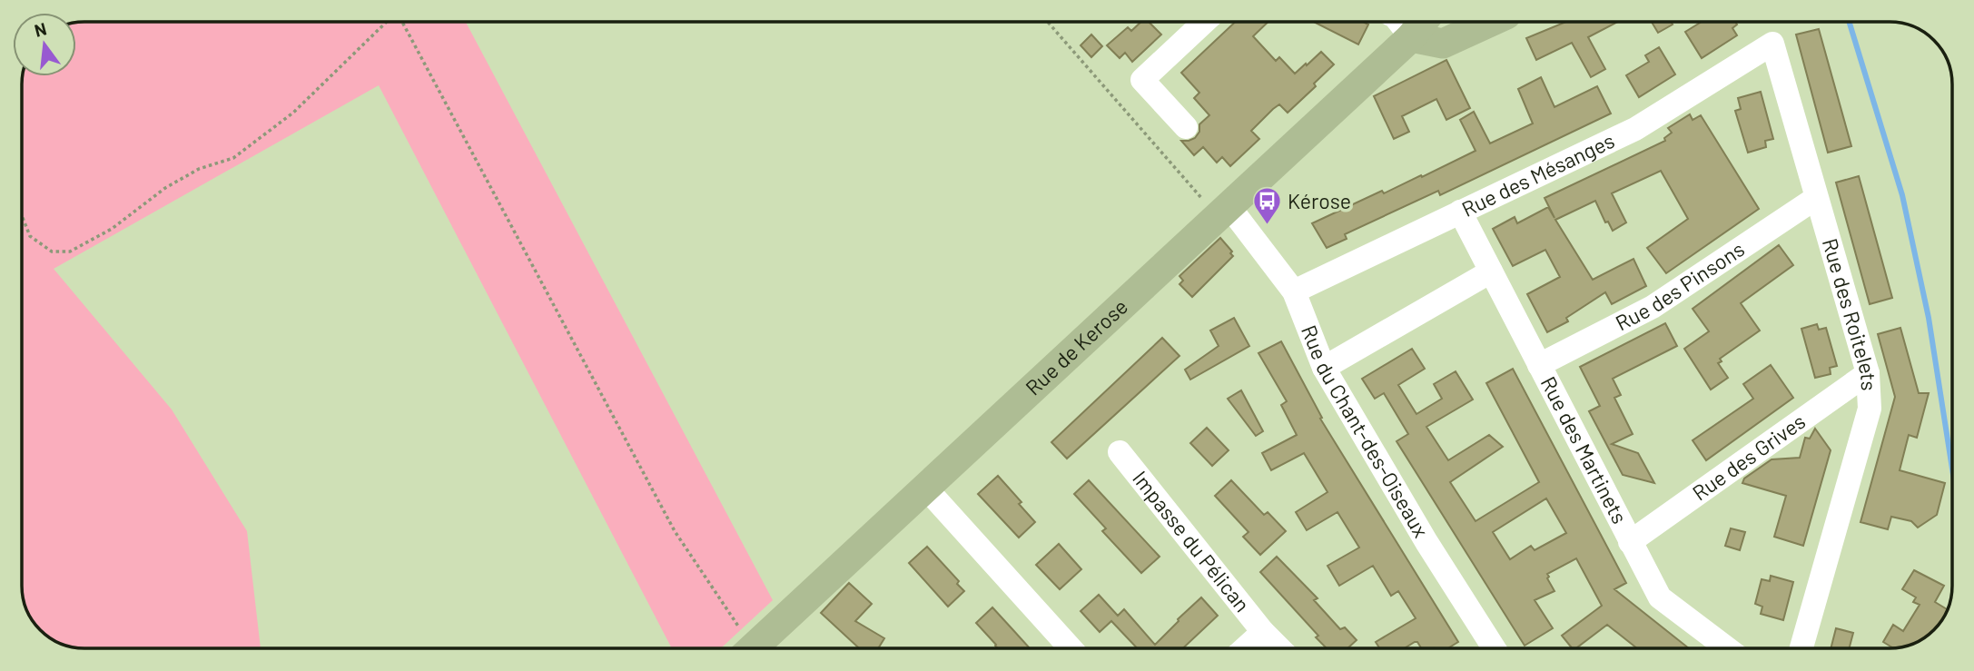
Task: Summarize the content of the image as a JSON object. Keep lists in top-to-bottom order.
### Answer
{
  "streets": {
    "main road": ["Rue de Kerose"],
    "street": [
      "Rue des Mésanges",
      "Rue des Pinsons",
      "Rue des Roitelets",
      "Rue du Chant-des-Oiseaux",
      "Rue des Martinets",
      "Rue des Grives",
      "Impasse du Pélican"
    ]
  },
  "crossings": [
    ["Rue des Mésanges", "Rue des Roitelets"],
    ["Rue des Mésanges", "Rue du Chant-des-Oiseaux"],
    ["Rue des Mésanges", "Rue des Martinets"],
    ["Rue des Pinsons", "Rue des Roitelets"],
    ["Rue des Pinsons", "Rue des Martinets"],
    ["Rue des Roitelets", "Rue des Grives"],
    ["Rue de Kerose", "Rue du Chant-des-Oiseaux"],
    ["Rue des Martinets", "Rue des Grives"]
  ],
  "places": {
    "bus stop": ["Kérose"]
  },
  "north": "top"
}
